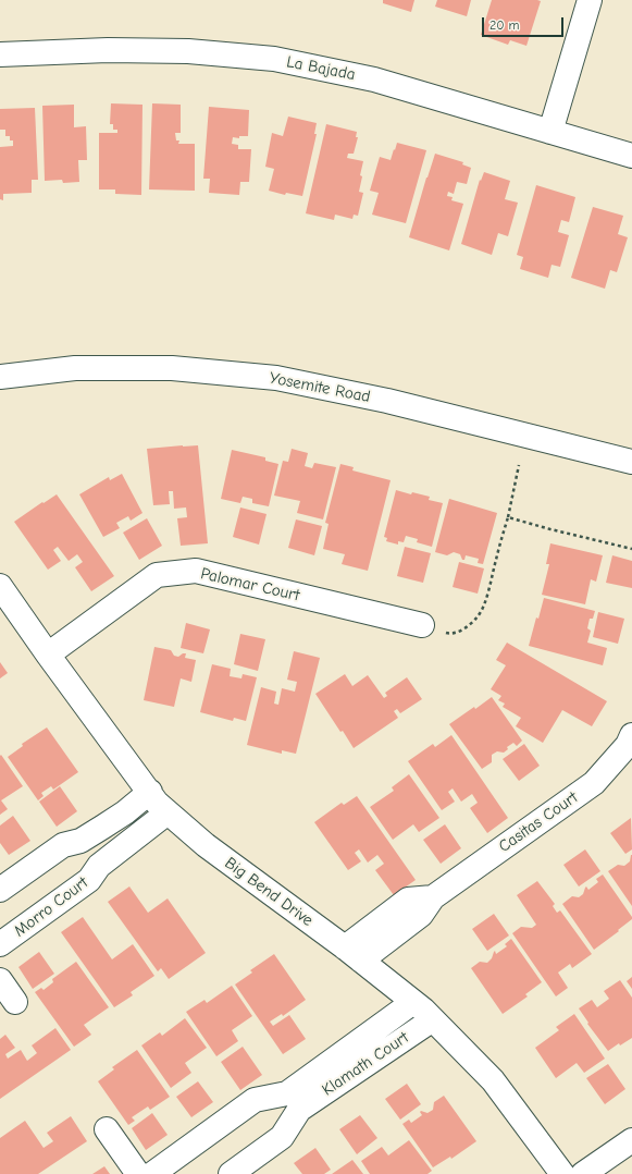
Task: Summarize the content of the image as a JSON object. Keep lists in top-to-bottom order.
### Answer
{
  "streets": {
    "street": [
      "La Bajada",
      "Yosemite Road",
      "Palomar Court",
      "Casitas Court",
      "Big Bend Drive",
      "Morro Court",
      "Klamath Court"
    ]
  },
  "crossings": [
    ["Palomar Court", "Big Bend Drive"],
    ["Casitas Court", "Big Bend Drive"],
    ["Big Bend Drive", "Morro Court"],
    ["Big Bend Drive", "Klamath Court"]
  ],
  "scale_bar": "20 m"
}
